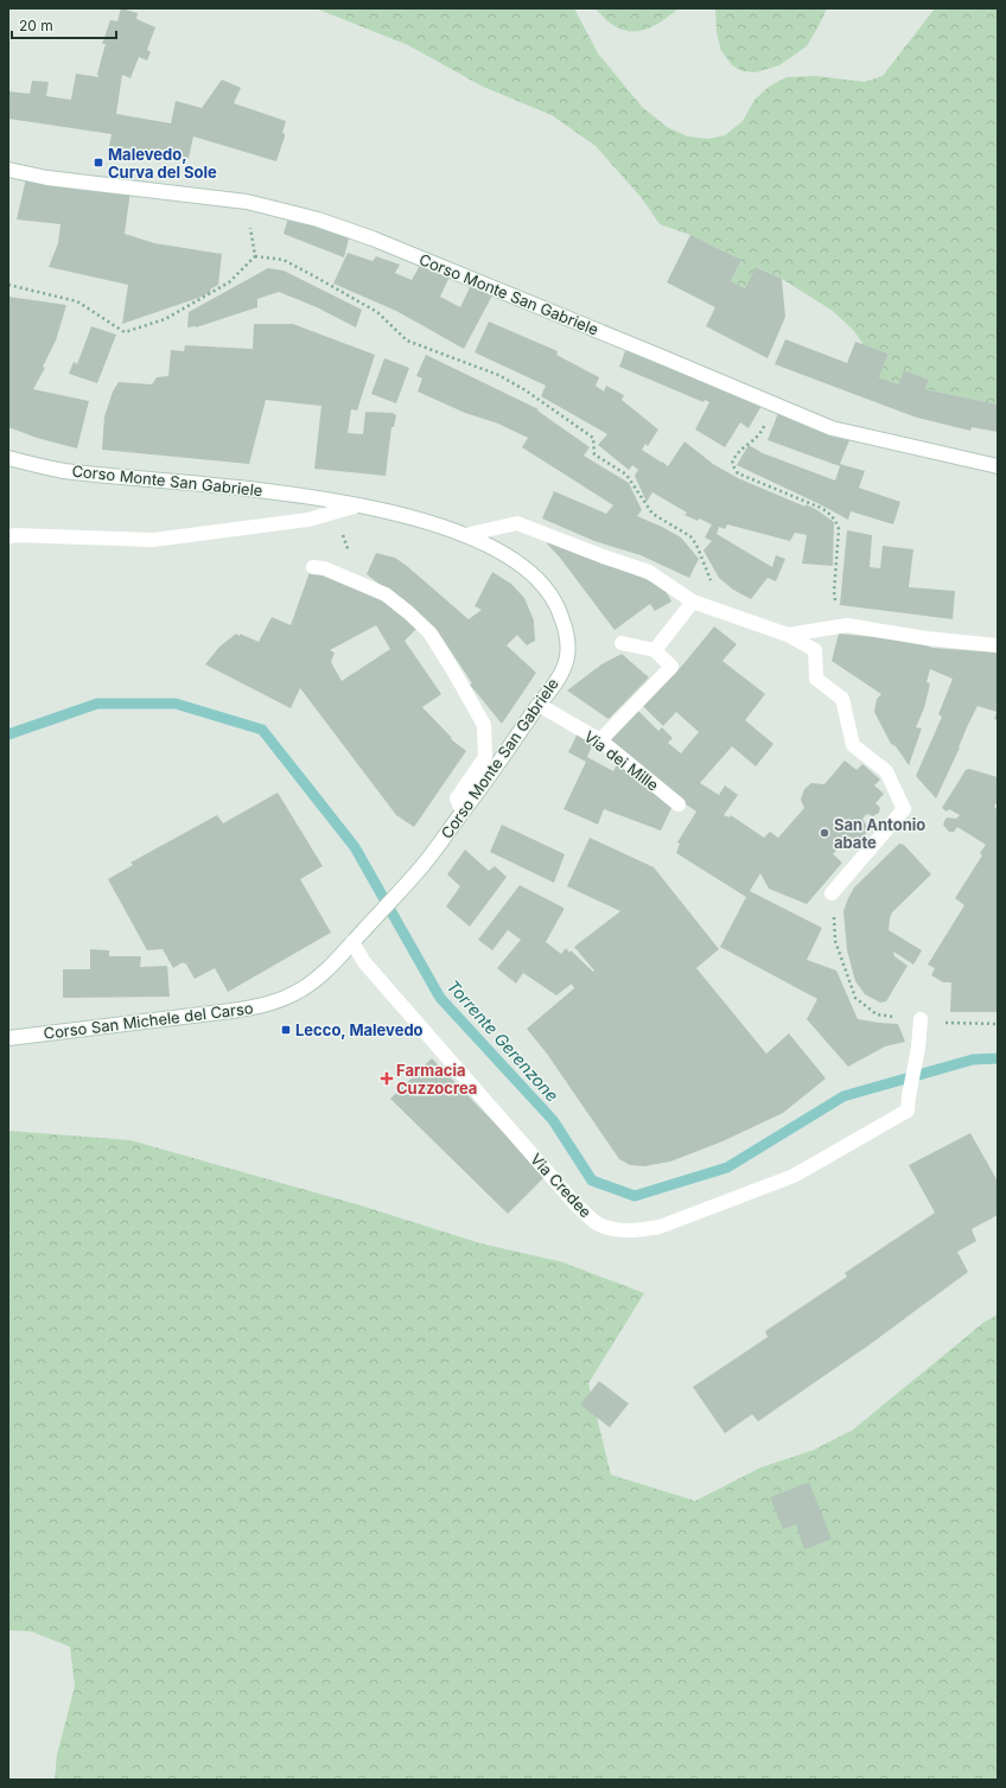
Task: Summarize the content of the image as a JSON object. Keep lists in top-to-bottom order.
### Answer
{
  "streets": {
    "street": [
      "Corso Monte San Gabriele",
      "Via dei Mille",
      "Corso San Michele del Carso",
      "Via Credee"
    ]
  },
  "crossings": [
    ["Corso Monte San Gabriele", "Via dei Mille"],
    ["Corso Monte San Gabriele", "Corso San Michele del Carso"],
    ["Corso Monte San Gabriele", "Via Credee"],
    ["Corso San Michele del Carso", "Via Credee"]
  ],
  "water": ["Torrente Gerenzone"],
  "places": {
    "transit": ["Malevedo, Curva del Sole", "Lecco, Malevedo"],
    "other": ["San Antonio abate"],
    "health": ["Farmacia Cuzzocrea"]
  },
  "scale_bar": "20 m"
}
